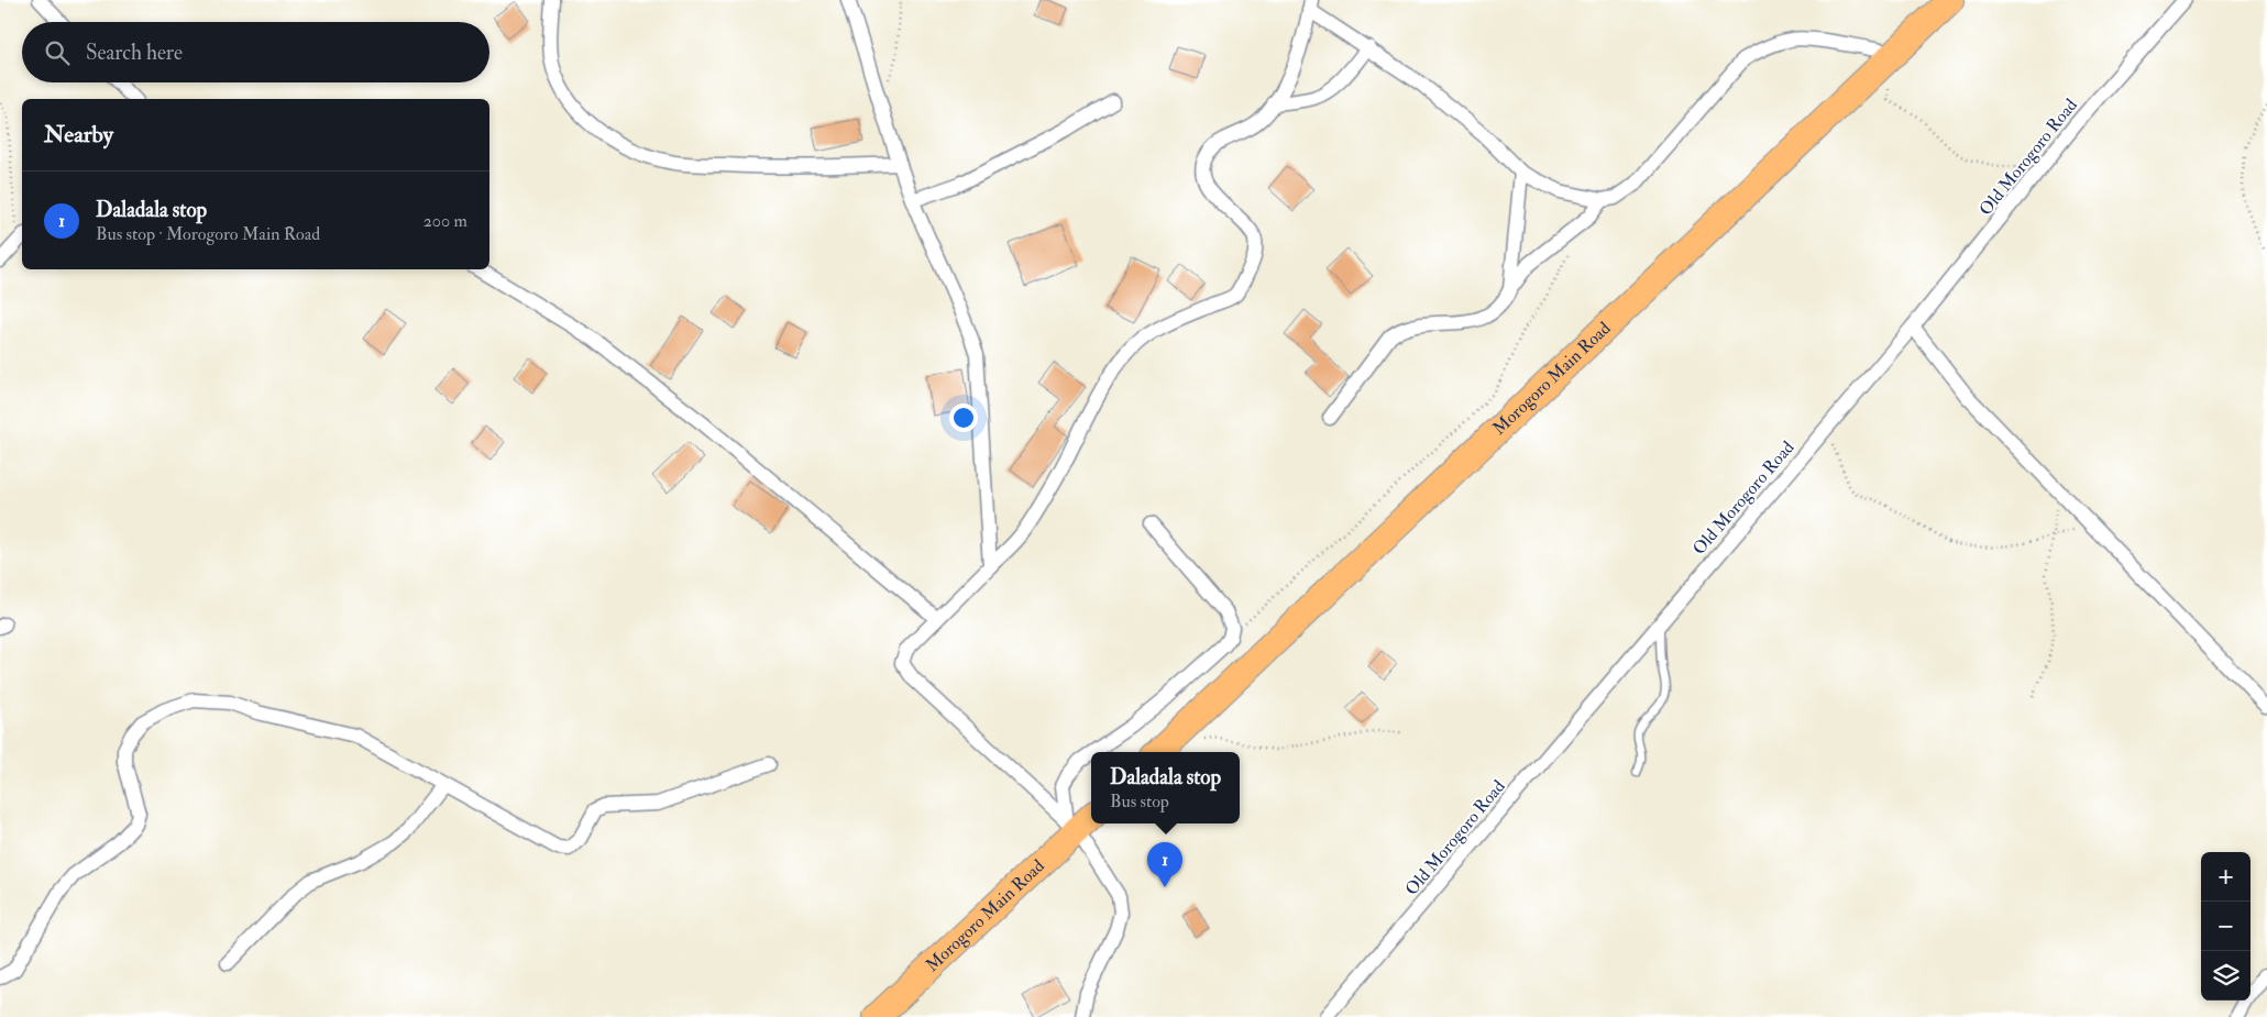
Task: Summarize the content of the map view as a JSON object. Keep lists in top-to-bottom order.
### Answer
{
  "streets": {
    "highway": ["Morogoro Main Road"],
    "street": ["Old Morogoro Road"]
  },
  "page": {
    "search": "Search here",
    "heading": "Nearby",
    "list": [
      {
        "mark": "1",
        "name": "Daladala stop",
        "note": "Bus stop · Morogoro Main Road",
        "value": "200 m"
      }
    ],
    "popup": ["Daladala stop", "Bus stop"],
    "pins": "1",
    "map_buttons": ["+", "−"]
  }
}
